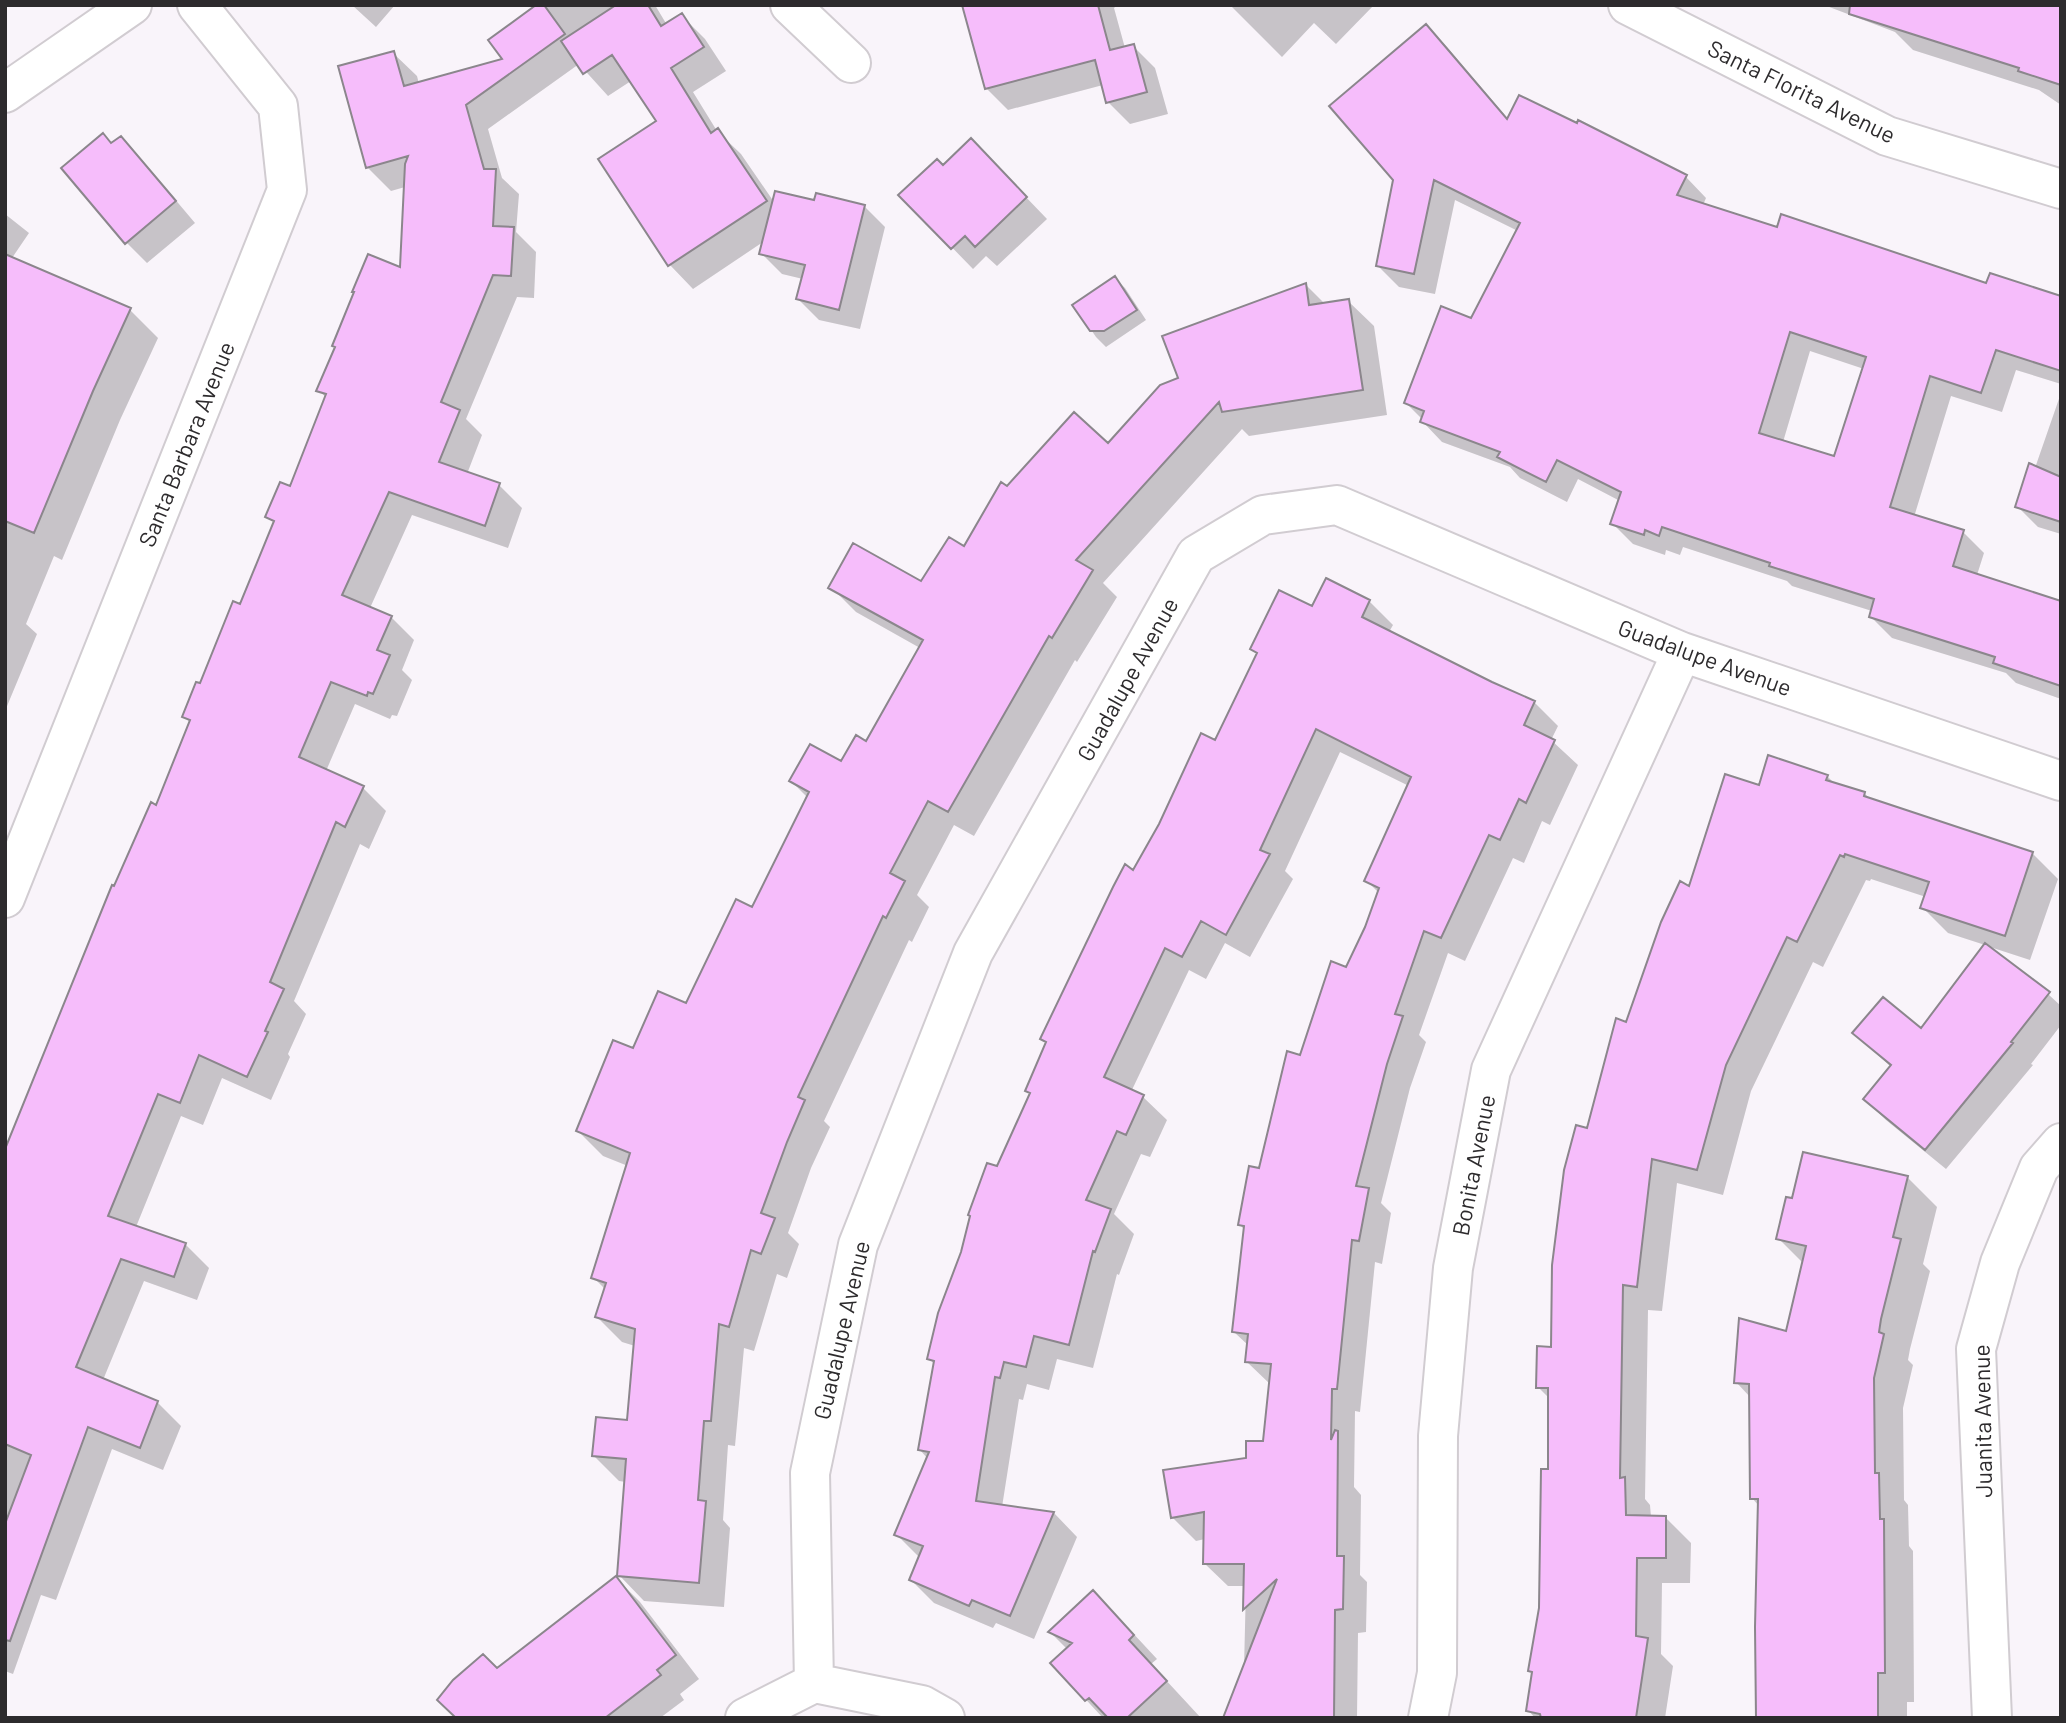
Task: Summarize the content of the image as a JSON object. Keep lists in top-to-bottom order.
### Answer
{
  "streets": {
    "street": [
      "Santa Florita Avenue",
      "Santa Barbara Avenue",
      "Guadalupe Avenue",
      "Bonita Avenue",
      "Juanita Avenue"
    ]
  },
  "crossings": [
    ["Guadalupe Avenue", "Bonita Avenue"]
  ]
}
